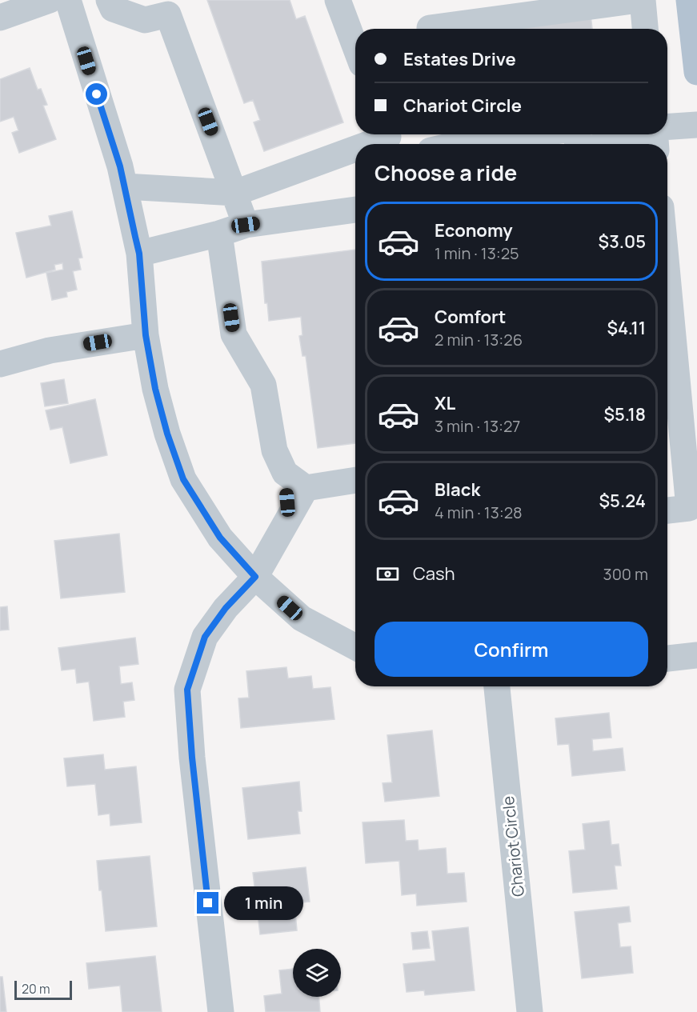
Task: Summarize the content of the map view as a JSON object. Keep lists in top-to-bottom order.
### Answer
{
  "streets": {
    "street": ["Chariot Circle"]
  },
  "scale_bar": "20 m",
  "page": {
    "banner": ["Estates Drive", "Chariot Circle"],
    "heading": "Choose a ride",
    "list": [
      {
        "name": "Economy",
        "note": "1 min · 13:25",
        "value": "$3.05"
      },
      {
        "name": "Comfort",
        "note": "2 min · 13:26",
        "value": "$4.11"
      },
      {
        "name": "XL",
        "note": "3 min · 13:27",
        "value": "$5.18"
      },
      {
        "name": "Black",
        "note": "4 min · 13:28",
        "value": "$5.24"
      }
    ],
    "pay": ["Cash", "300 m"],
    "buttons": "Confirm",
    "bubble": "1 min",
    "scale": "20 m"
  }
}
